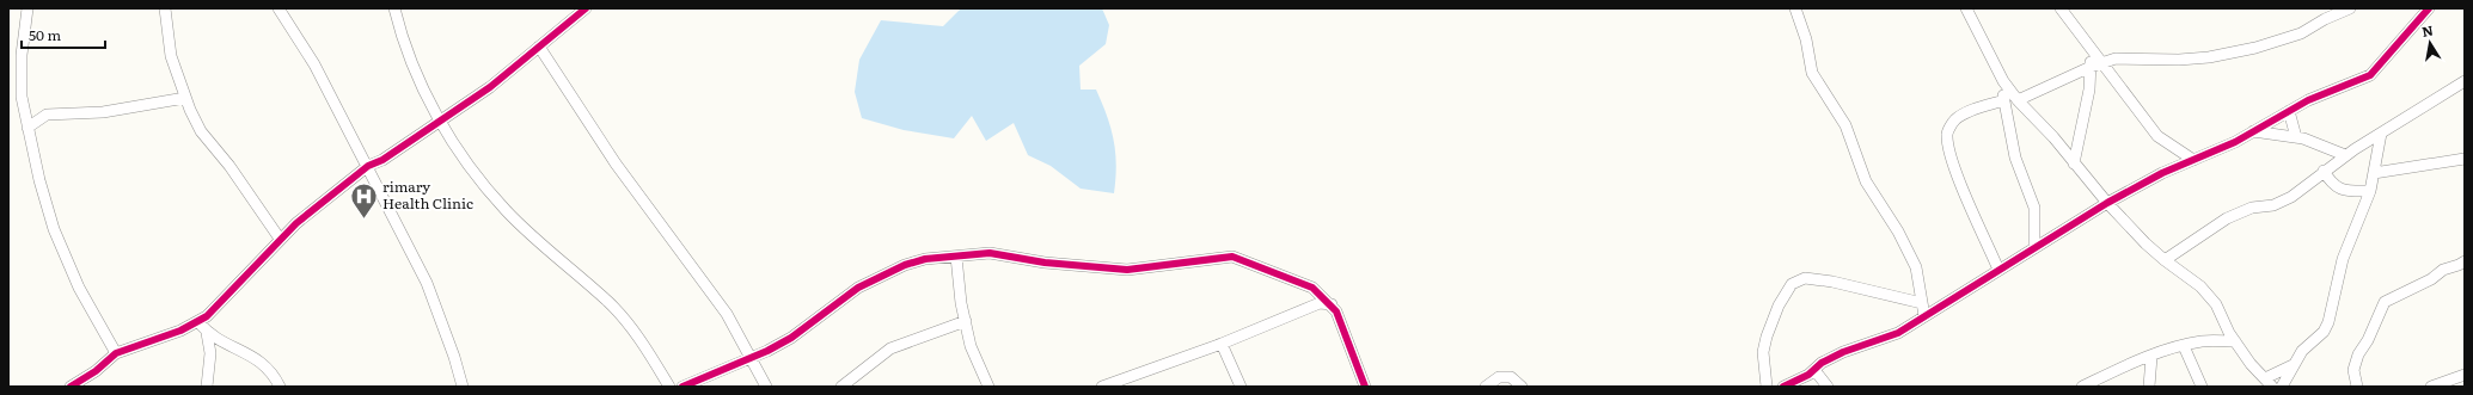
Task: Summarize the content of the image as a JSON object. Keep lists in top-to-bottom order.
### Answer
{
  "places": {
    "hospital": ["rimary Health Clinic"]
  },
  "scale_bar": "50 m",
  "north": "top"
}
